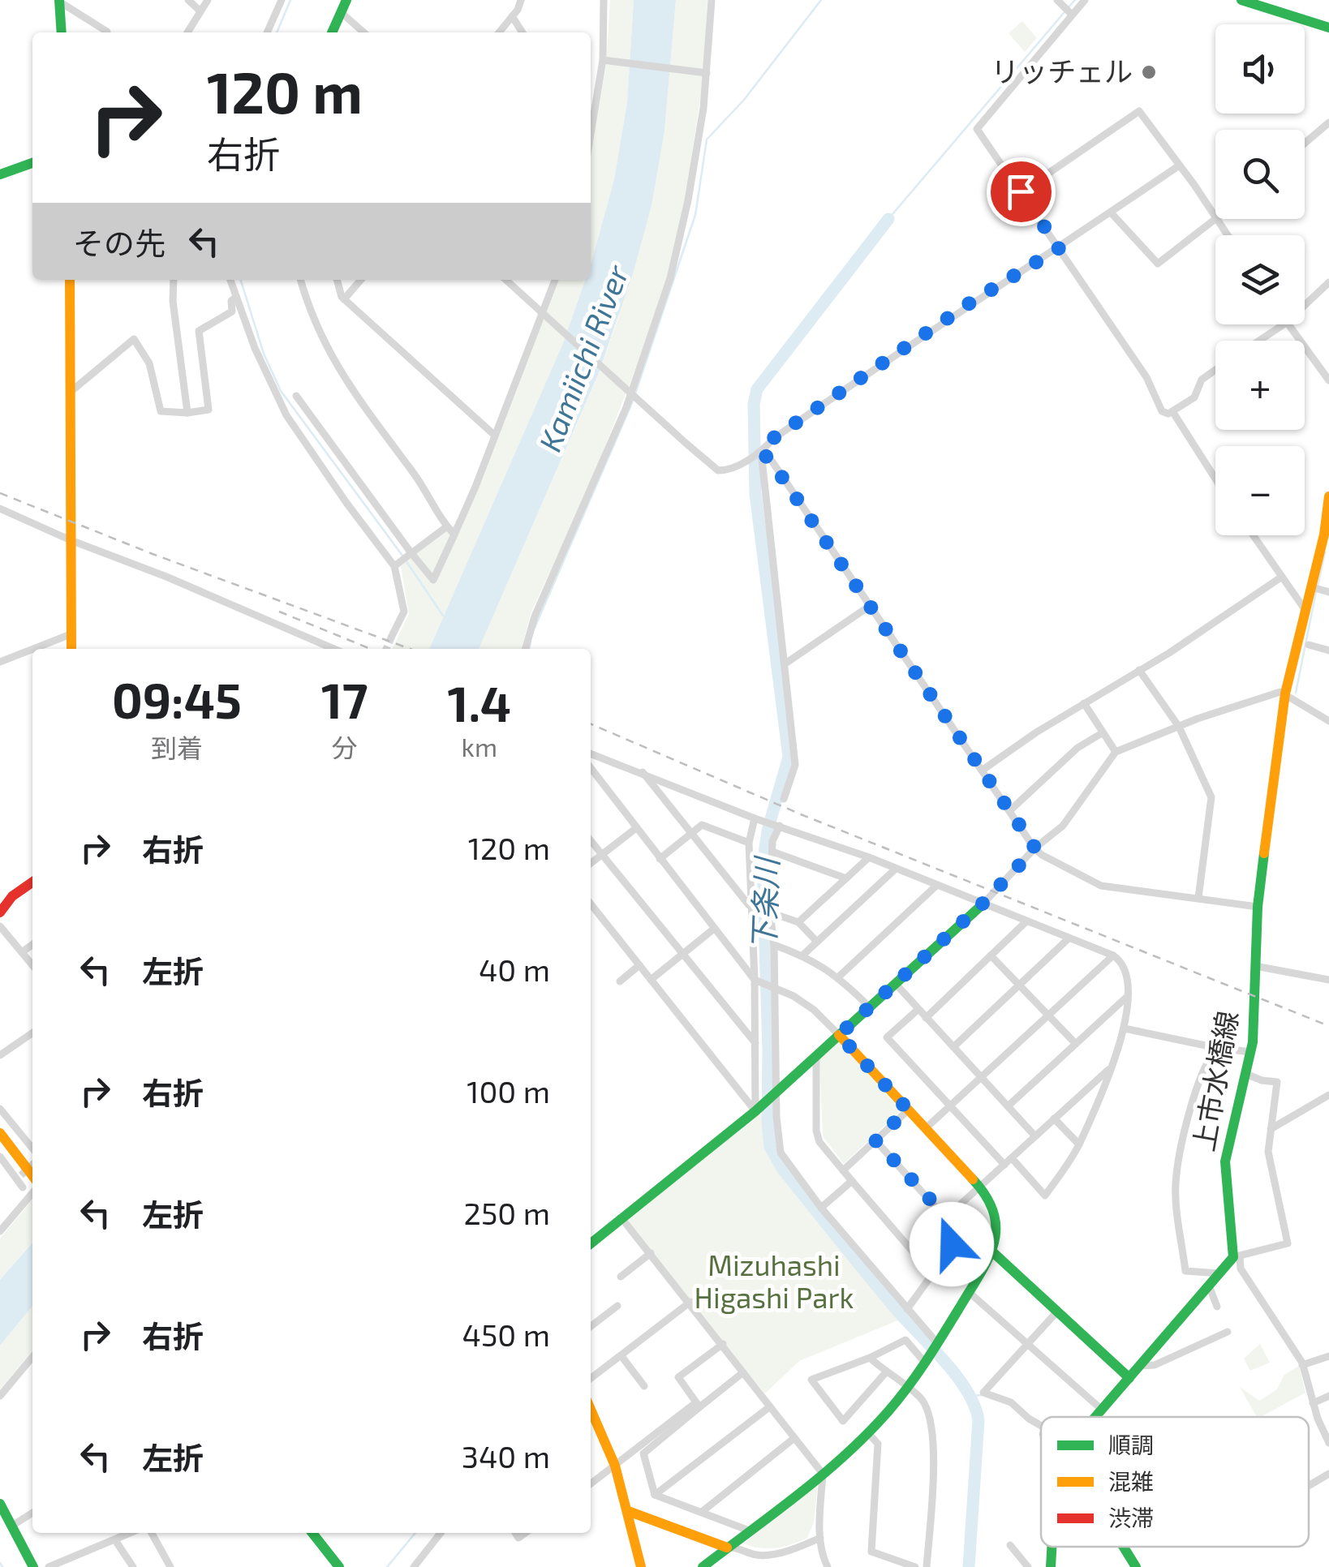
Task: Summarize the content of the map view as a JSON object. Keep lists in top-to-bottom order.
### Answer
{
  "streets": {
    "street": ["上市水橋線"]
  },
  "water": ["Kamiichi River", "下条川"],
  "parks": ["Mizuhashi Higashi Park"],
  "places": ["リッチェル"],
  "legend": ["順調", "混雑", "渋滞"],
  "page": {
    "map_buttons": ["+", "−"],
    "turn": ["120 m", "右折"],
    "then": "その先",
    "eta": [
      "09:45",
      "到着",
      "17",
      "分",
      "1.4",
      "km"
    ],
    "list": [
      {
        "name": "右折",
        "value": "120 m"
      },
      {
        "name": "左折",
        "value": "40 m"
      },
      {
        "name": "右折",
        "value": "100 m"
      },
      {
        "name": "左折",
        "value": "250 m"
      },
      {
        "name": "右折",
        "value": "450 m"
      },
      {
        "name": "左折",
        "value": "340 m"
      }
    ]
  }
}
